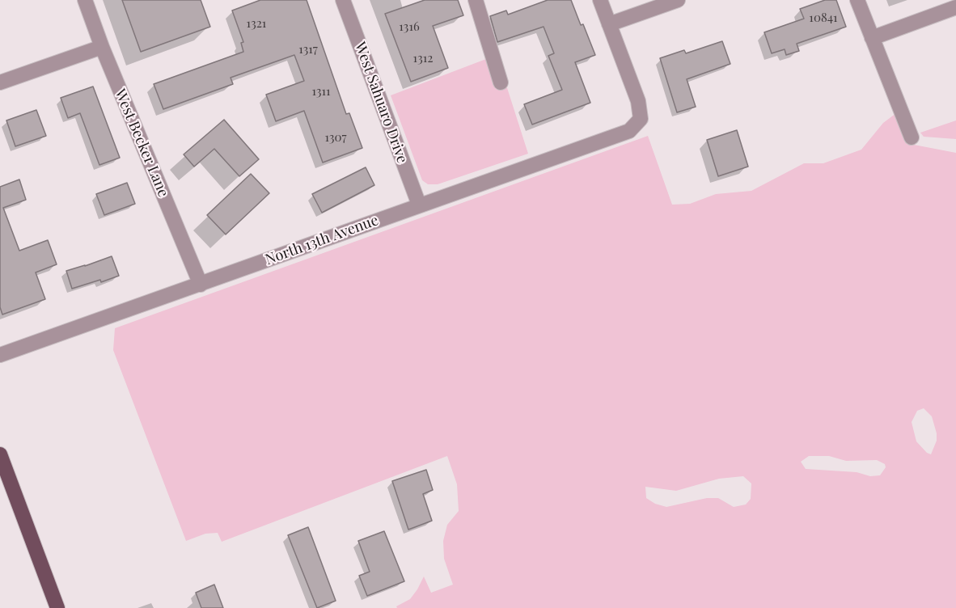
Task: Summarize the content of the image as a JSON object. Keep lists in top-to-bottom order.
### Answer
{
  "streets": {
    "street": ["West Sahuaro Drive", "West Becker Lane", "North 13th Avenue"]
  },
  "crossings": [
    ["West Sahuaro Drive", "North 13th Avenue"],
    ["West Becker Lane", "North 13th Avenue"]
  ],
  "house_numbers": [
    "10841",
    "1321",
    "1316",
    "1317",
    "1312",
    "1311",
    "1307"
  ]
}
